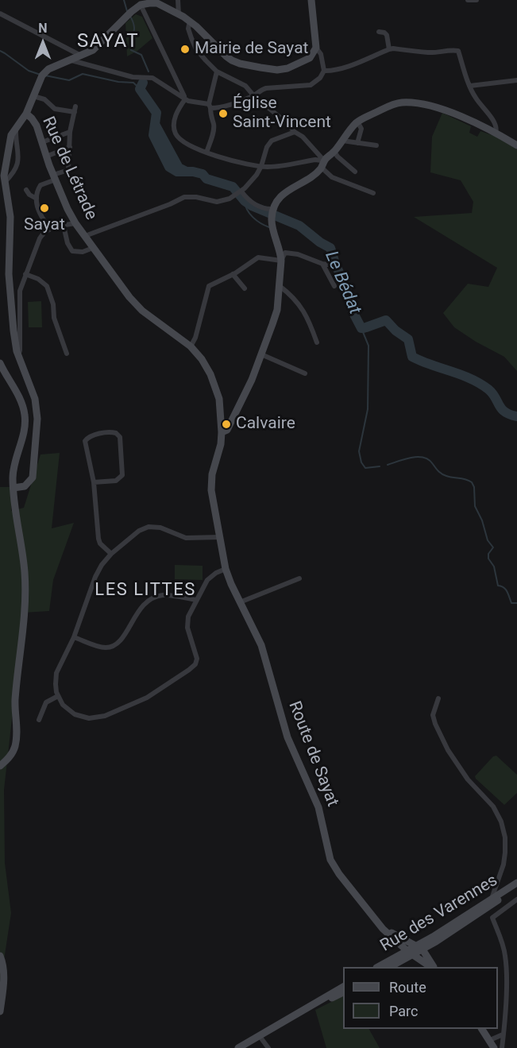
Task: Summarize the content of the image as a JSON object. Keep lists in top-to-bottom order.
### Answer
{
  "streets": {
    "street": ["Rue de Létrade", "Route de Sayat", "Rue des Varennes"]
  },
  "crossings": [
    ["Rue de Létrade", "Route de Sayat"],
    ["Route de Sayat", "Rue des Varennes"]
  ],
  "districts": ["SAYAT", "LES LITTES"],
  "water": ["Le Bédat"],
  "places": [
    "Mairie de Sayat",
    "Église Saint-Vincent",
    "Sayat",
    "Calvaire"
  ],
  "legend": ["Route", "Parc"],
  "north": "top"
}
